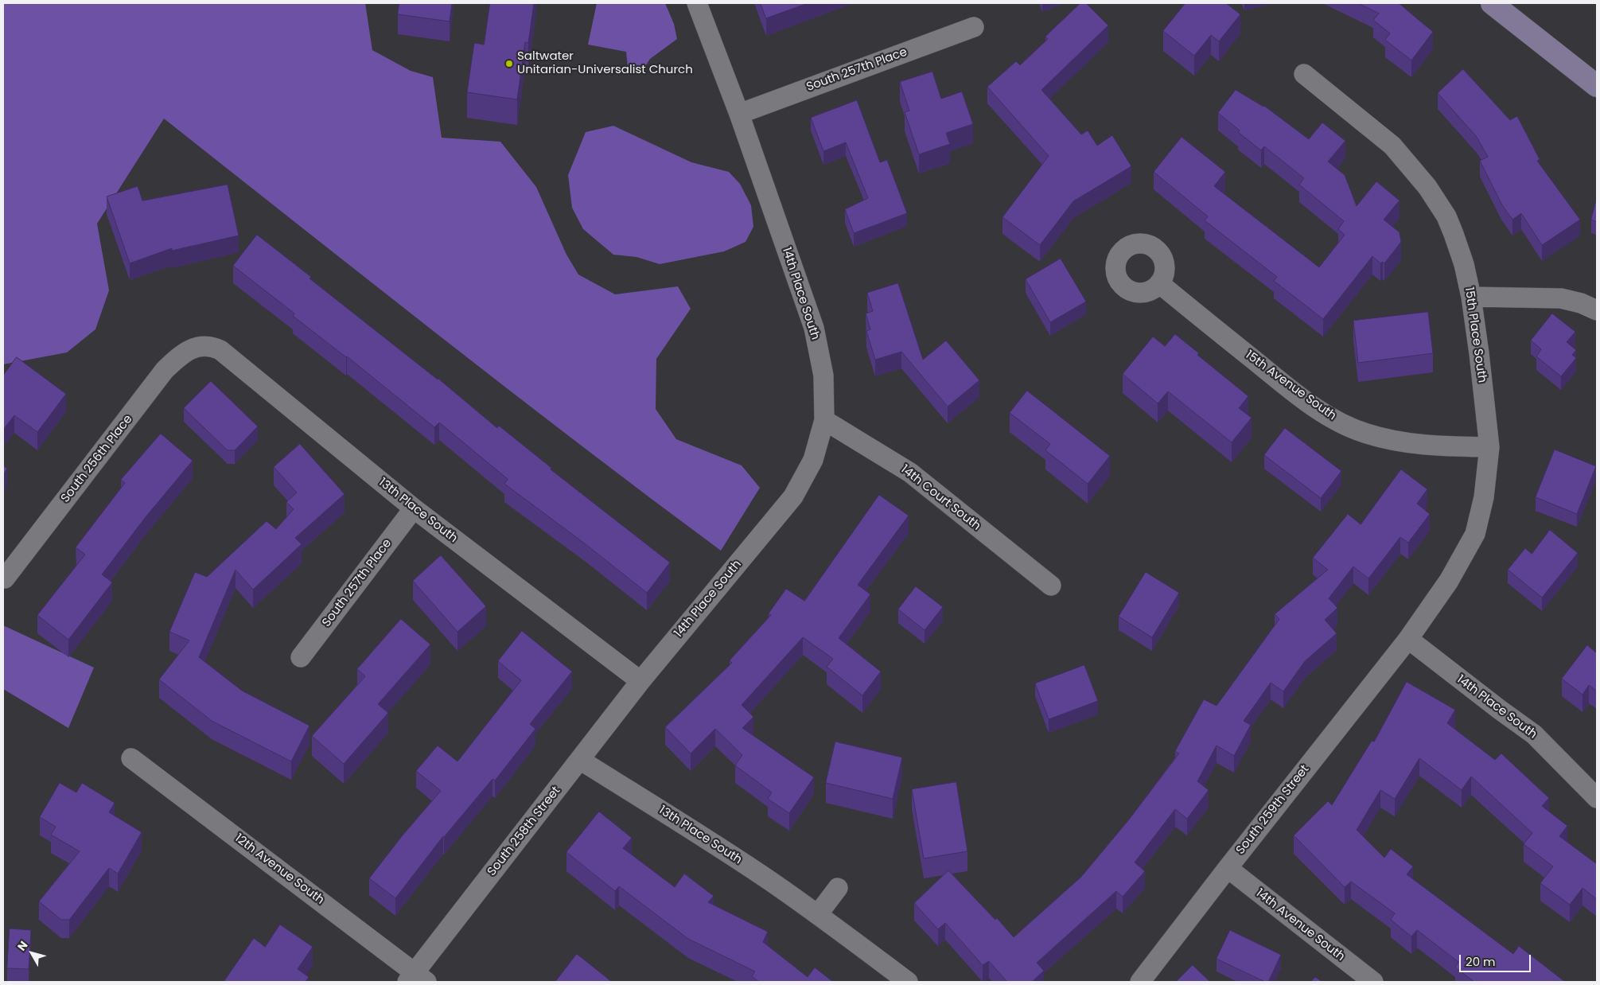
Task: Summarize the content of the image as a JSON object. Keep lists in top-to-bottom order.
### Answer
{
  "streets": {
    "street": [
      "South 257th Place",
      "14th Place South",
      "15th Place South",
      "15th Avenue South",
      "South 256th Place",
      "14th Court South",
      "13th Place South",
      "South 259th Street",
      "South 258th Street",
      "12th Avenue South",
      "14th Avenue South"
    ]
  },
  "crossings": [
    ["South 257th Place", "14th Place South"],
    ["South 257th Place", "13th Place South"],
    ["14th Place South", "15th Place South"],
    ["14th Place South", "14th Court South"],
    ["14th Place South", "13th Place South"],
    ["14th Place South", "South 259th Street"],
    ["14th Place South", "South 258th Street"],
    ["15th Place South", "15th Avenue South"],
    ["15th Place South", "South 259th Street"],
    ["South 256th Place", "13th Place South"],
    ["13th Place South", "South 258th Street"],
    ["South 259th Street", "14th Avenue South"],
    ["South 258th Street", "12th Avenue South"]
  ],
  "places": ["Saltwater Unitarian-Universalist Church"],
  "scale_bar": "20 m",
  "north": "top left"
}
